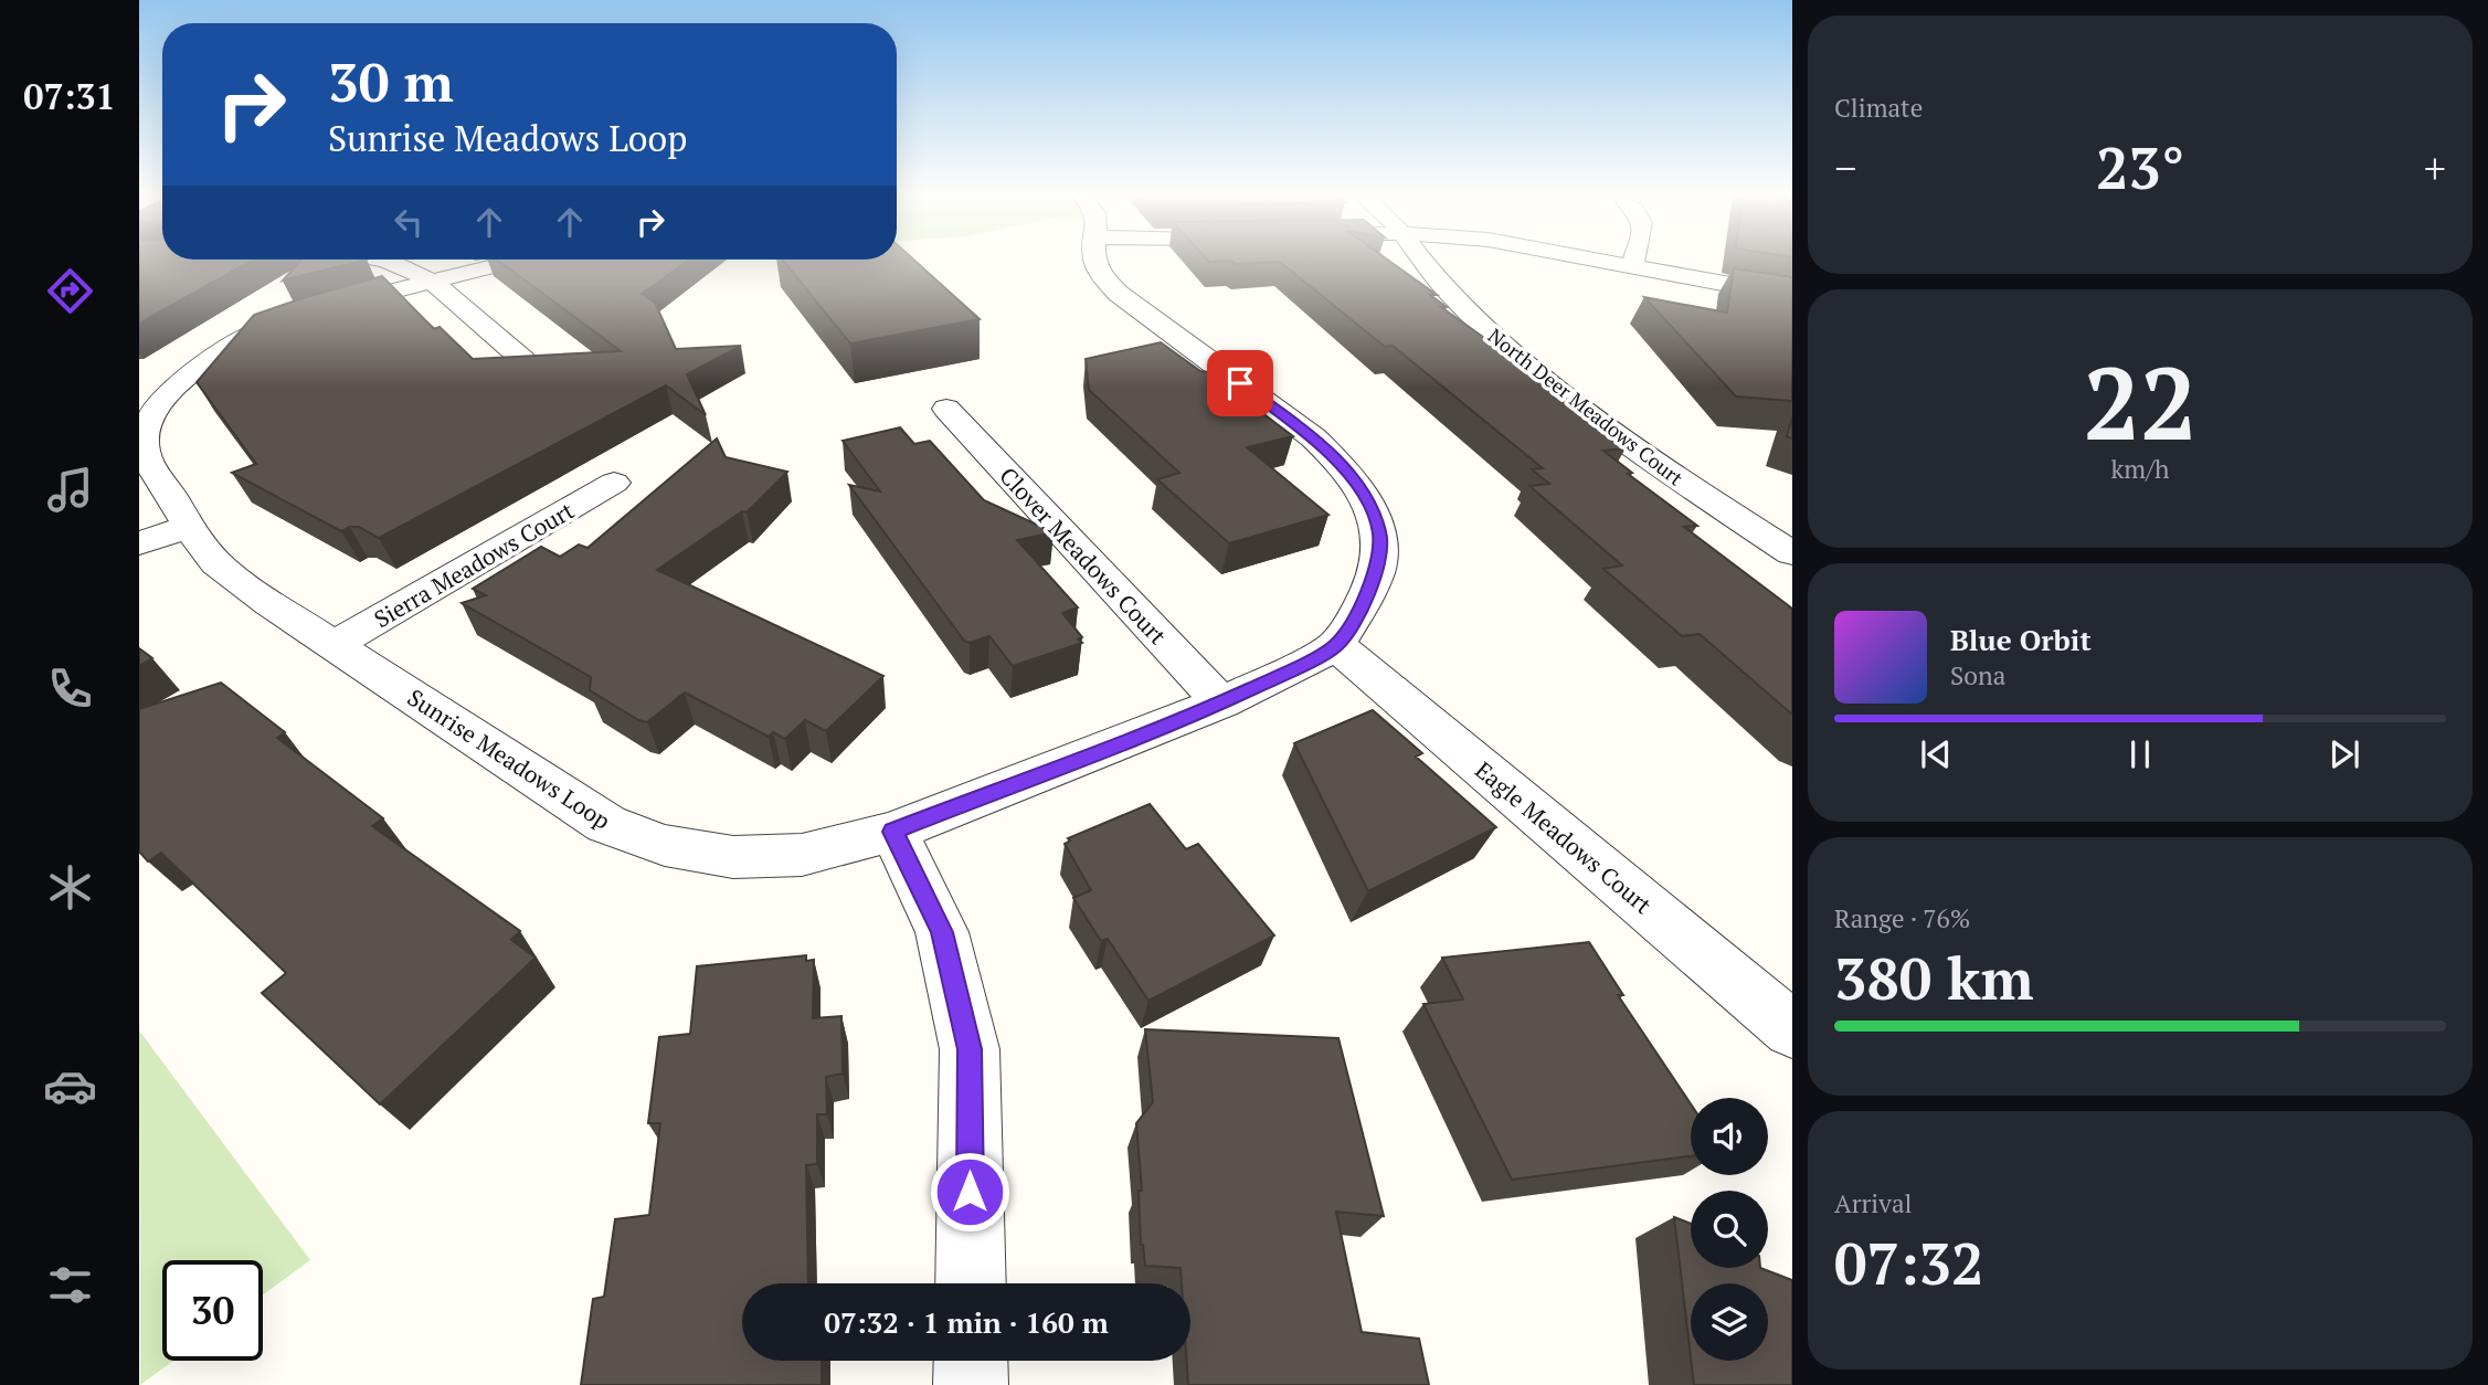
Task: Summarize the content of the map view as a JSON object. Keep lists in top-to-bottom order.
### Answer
{
  "streets": {
    "street": [
      "North Deer Meadows Court",
      "Clover Meadows Court",
      "Sierra Meadows Court",
      "Sunrise Meadows Loop",
      "Eagle Meadows Court"
    ]
  },
  "crossings": [
    ["Clover Meadows Court", "Sunrise Meadows Loop"],
    ["Sierra Meadows Court", "Sunrise Meadows Loop"],
    ["Sunrise Meadows Loop", "Eagle Meadows Court"]
  ],
  "page": {
    "tabs": "07:31",
    "tile": [
      "Climate",
      ["22", "km/h"],
      ["Range · 76%", "380 km"],
      ["Arrival", "07:32"]
    ],
    "turn": ["30 m", "Sunrise Meadows Loop"],
    "heat": ["−", "23°", "+"],
    "song": ["Blue Orbit", "Sona"],
    "limit": "30",
    "trip": "07:32 · 1 min · 160 m"
  }
}
